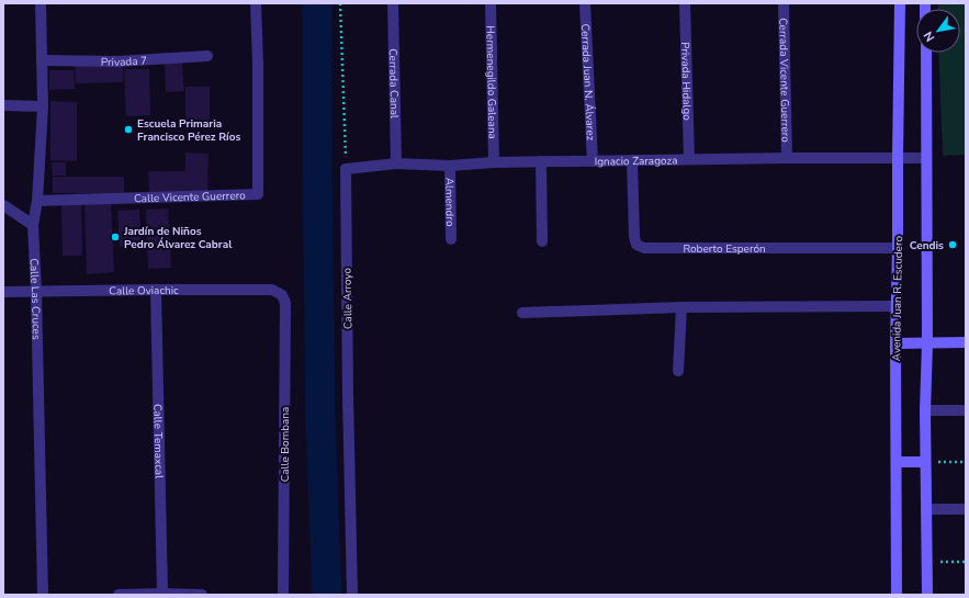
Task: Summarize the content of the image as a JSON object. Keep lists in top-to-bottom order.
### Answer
{
  "streets": {
    "main road": ["Avenida Juan R. Escudero"],
    "street": [
      "Privada 7",
      "Cerrada Vicente Guerrero",
      "Privada Hidalgo",
      "Hermenegildo Galeana",
      "Cerrada Juan N. Álvarez",
      "Cerrada Canal",
      "Ignacio Zaragoza",
      "Calle Vicente Guerrero",
      "Almendro",
      "Roberto Esperón",
      "Calle Oviachic",
      "Calle Las Cruces",
      "Calle Arroyo",
      "Calle Temaxcal",
      "Calle Bombana"
    ]
  },
  "crossings": [
    ["Privada 7", "Calle Las Cruces"],
    ["Cerrada Vicente Guerrero", "Ignacio Zaragoza"],
    ["Privada Hidalgo", "Ignacio Zaragoza"],
    ["Hermenegildo Galeana", "Ignacio Zaragoza"],
    ["Cerrada Juan N. Álvarez", "Ignacio Zaragoza"],
    ["Cerrada Canal", "Ignacio Zaragoza"],
    ["Ignacio Zaragoza", "Almendro"],
    ["Ignacio Zaragoza", "Roberto Esperón"],
    ["Ignacio Zaragoza", "Calle Arroyo"],
    ["Ignacio Zaragoza", "Avenida Juan R. Escudero"],
    ["Calle Vicente Guerrero", "Calle Las Cruces"],
    ["Roberto Esperón", "Avenida Juan R. Escudero"],
    ["Calle Oviachic", "Calle Las Cruces"],
    ["Calle Oviachic", "Calle Temaxcal"],
    ["Calle Oviachic", "Calle Bombana"]
  ],
  "places": ["Escuela Primaria Francisco Pérez Ríos", "Jardín de Niños Pedro Álvarez Cabral", "Cendis"],
  "north": "bottom left"
}
